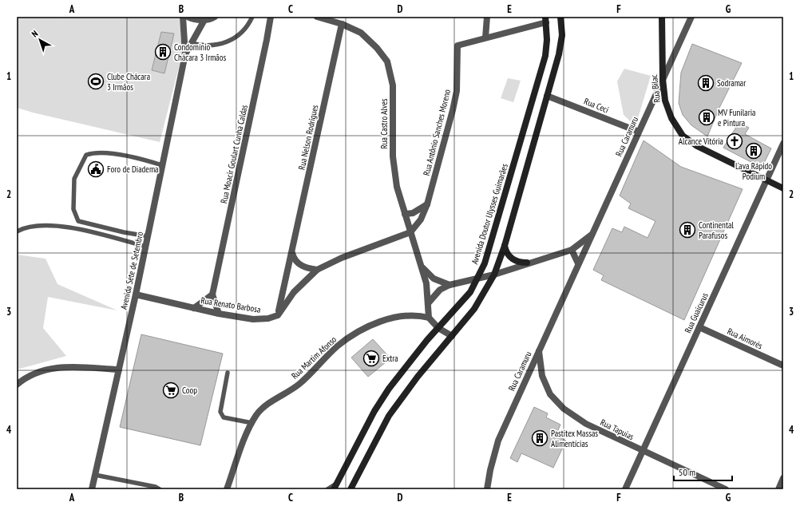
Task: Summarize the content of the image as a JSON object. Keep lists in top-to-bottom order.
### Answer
{
  "streets": {
    "main road": ["Rua Bilac", "Avenida Doutor Ulysses Guimarães"],
    "street": [
      "Rua Ceci",
      "Rua Castro Alves",
      "Rua Antônio Sanches Moreno",
      "Rua Caramuru",
      "Rua Nelson Rodrigues",
      "Rua Moacir Goulart Cunha Caldas",
      "Avenida Sete de Setembro",
      "Rua Renato Barbosa",
      "Rua Guaicurus",
      "Rua Aimorés",
      "Rua Martim Afonso",
      "Rua Tapuias"
    ]
  },
  "crossings": [
    ["Rua Bilac", "Rua Caramuru"],
    ["Rua Bilac", "Rua Guaicurus"],
    ["Rua Ceci", "Rua Caramuru"],
    ["Rua Castro Alves", "Rua Antônio Sanches Moreno"],
    ["Rua Castro Alves", "Rua Nelson Rodrigues"],
    ["Rua Castro Alves", "Rua Martim Afonso"],
    ["Rua Caramuru", "Rua Tapuias"],
    ["Rua Nelson Rodrigues", "Rua Renato Barbosa"],
    ["Avenida Sete de Setembro", "Rua Renato Barbosa"],
    ["Rua Guaicurus", "Rua Aimorés"],
    ["Rua Guaicurus", "Rua Tapuias"]
  ],
  "places": {
    "building": [
      "Condomínio Chácara 3 Irmãos",
      "Sodramar",
      "MV Funilaria e Pintura",
      "Lava Rápido Podium",
      "Continental Parafusos",
      "Pastitex Massas Alimentícias"
    ],
    "sports": ["Clube Chácara 3 Irmãos"],
    "church": ["Alcance Vitória"],
    "public building": ["Foro de Diadema"],
    "supermarket": ["Extra", "Coop"]
  },
  "scale_bar": "50 m",
  "north": "top left",
  "grid": {
    "columns": [
      "A",
      "B",
      "C",
      "D",
      "E",
      "F",
      "G"
    ],
    "rows": [
      "1",
      "2",
      "3",
      "4"
    ]
  }
}
